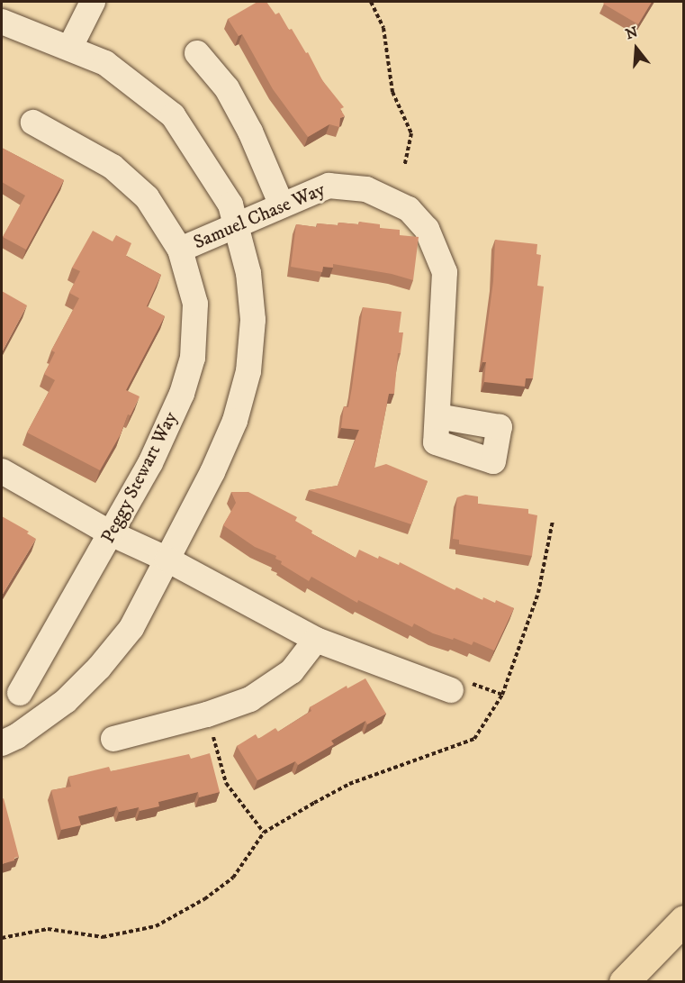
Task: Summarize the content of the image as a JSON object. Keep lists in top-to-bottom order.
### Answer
{
  "streets": {
    "street": ["Samuel Chase Way", "Peggy Stewart Way"]
  },
  "crossings": [
    ["Samuel Chase Way", "Peggy Stewart Way"]
  ],
  "north": "top"
}
